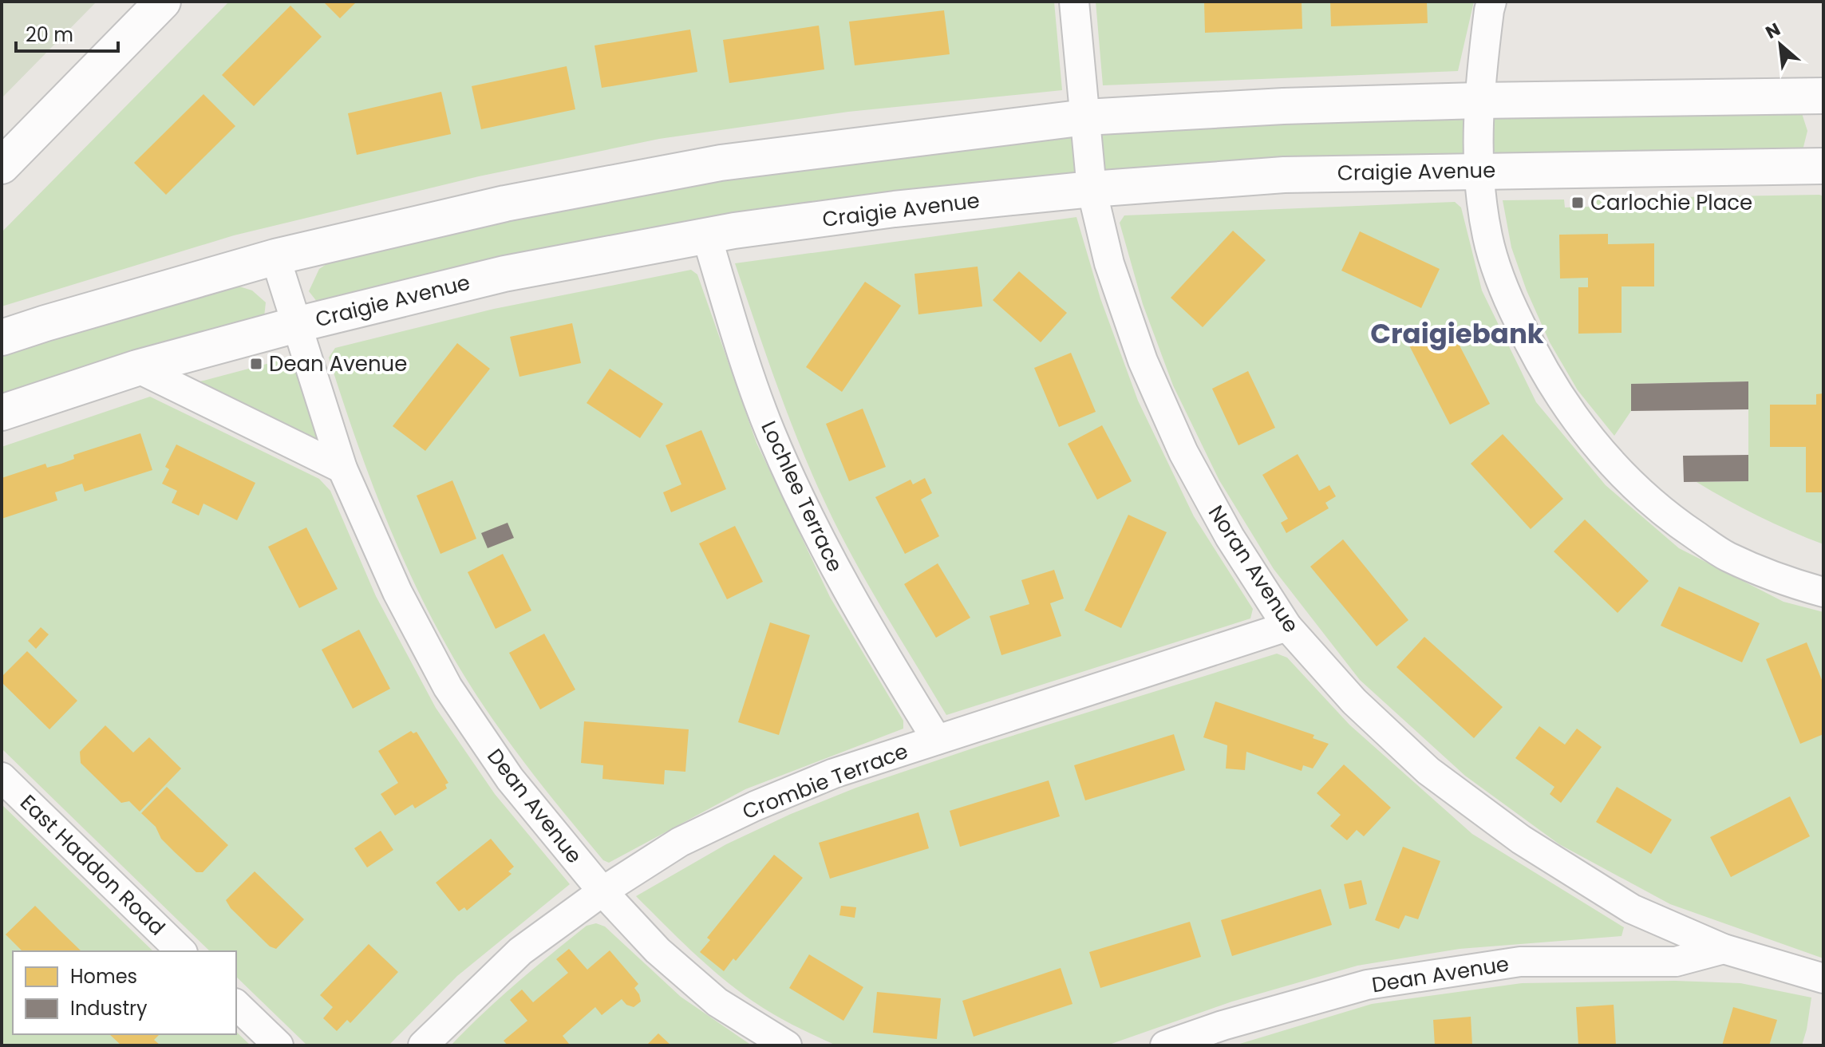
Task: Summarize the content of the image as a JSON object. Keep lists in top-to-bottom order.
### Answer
{
  "streets": {
    "street": [
      "Craigie Avenue",
      "Lochlee Terrace",
      "Noran Avenue",
      "Crombie Terrace",
      "Dean Avenue",
      "East Haddon Road"
    ]
  },
  "crossings": [
    ["Craigie Avenue", "Lochlee Terrace"],
    ["Craigie Avenue", "Noran Avenue"],
    ["Craigie Avenue", "Dean Avenue"],
    ["Lochlee Terrace", "Crombie Terrace"],
    ["Noran Avenue", "Crombie Terrace"],
    ["Noran Avenue", "Dean Avenue"],
    ["Crombie Terrace", "Dean Avenue"]
  ],
  "districts": ["Craigiebank"],
  "places": {
    "transit": ["Carlochie Place", "Dean Avenue"]
  },
  "legend": ["Homes", "Industry"],
  "scale_bar": "20 m",
  "north": "top left"
}
